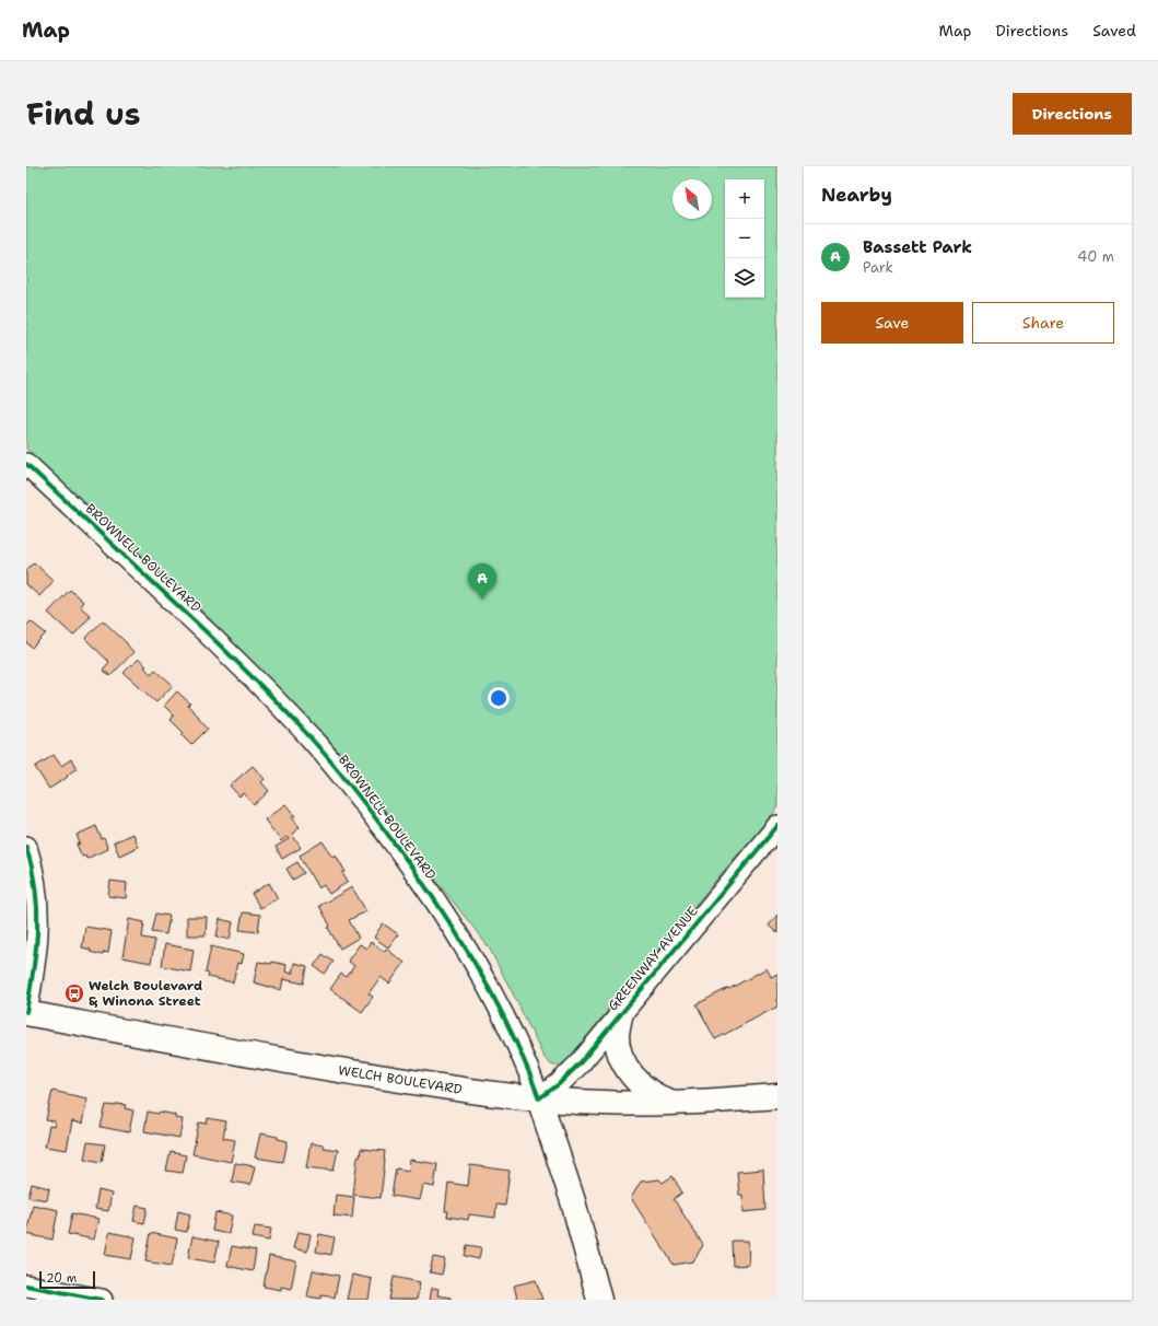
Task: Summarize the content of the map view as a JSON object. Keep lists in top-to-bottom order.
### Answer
{
  "streets": {
    "main road": ["WELCH BOULEVARD"],
    "street": ["BROWNELL BOULEVARD", "GREENWAY AVENUE"]
  },
  "crossings": [
    ["BROWNELL BOULEVARD", "GREENWAY AVENUE"],
    ["BROWNELL BOULEVARD", "WELCH BOULEVARD"],
    ["GREENWAY AVENUE", "WELCH BOULEVARD"]
  ],
  "places": {
    "bus stop": ["Welch Boulevard & Winona Street"]
  },
  "scale_bar": "20 m",
  "north": "top left",
  "page": {
    "header": "Map",
    "nav": ["Map", "Directions", "Saved"],
    "title": "Find us",
    "buttons": [
      "Directions",
      ["Save", "Share"]
    ],
    "heading": "Nearby",
    "map_buttons": ["+", "−"],
    "list": [
      {
        "mark": "A",
        "name": "Bassett Park",
        "note": "Park",
        "value": "40 m"
      }
    ],
    "pins": "A",
    "scale": "20 m"
  }
}
